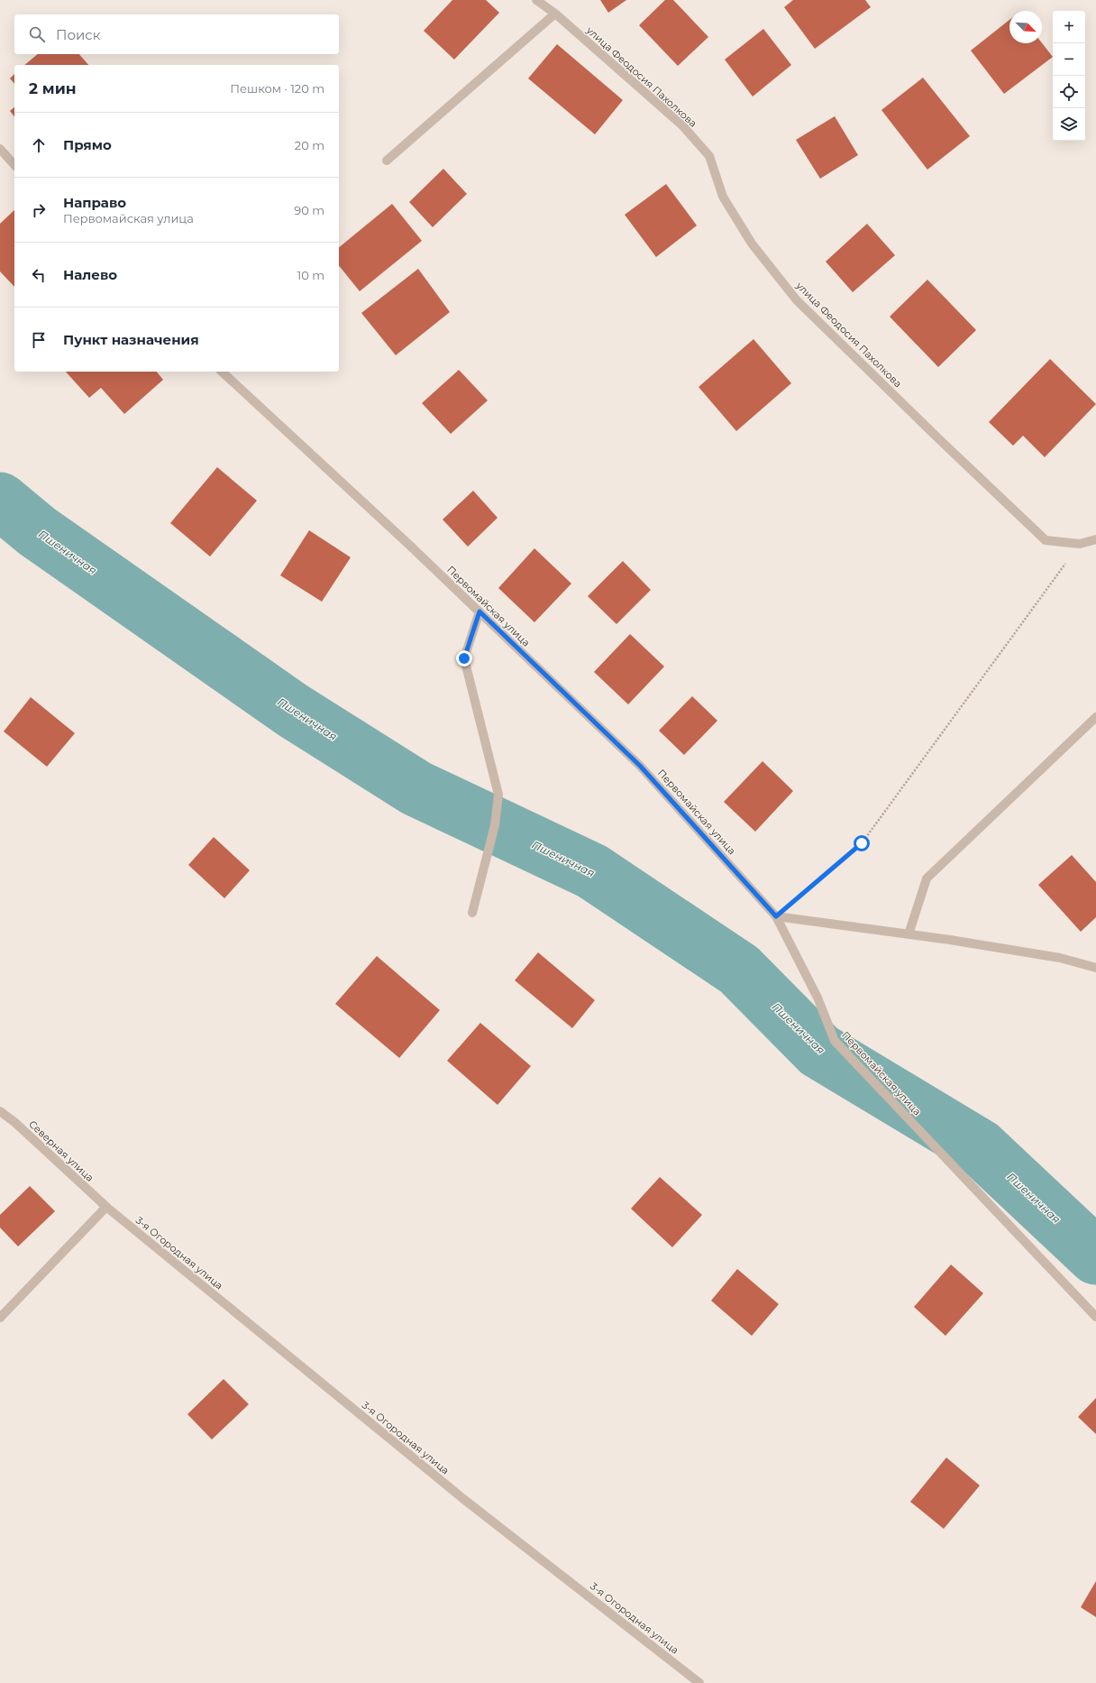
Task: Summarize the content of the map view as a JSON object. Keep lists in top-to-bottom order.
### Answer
{
  "streets": {
    "street": [
      "улица Феодосия Пахолкова",
      "Первомайская улица",
      "Северная улица",
      "3-я Огородная улица"
    ]
  },
  "crossings": [
    ["Северная улица", "3-я Огородная улица"]
  ],
  "water": ["Пшеничная"],
  "north": "bottom right",
  "page": {
    "map_buttons": ["+", "−"],
    "search": "Поиск",
    "heading": ["2 мин", "Пешком · 120 m"],
    "list": [
      ["Прямо", "20 m"],
      ["Направо", "Первомайская улица", "90 m"],
      ["Налево", "10 m"],
      "Пункт назначения"
    ]
  }
}
